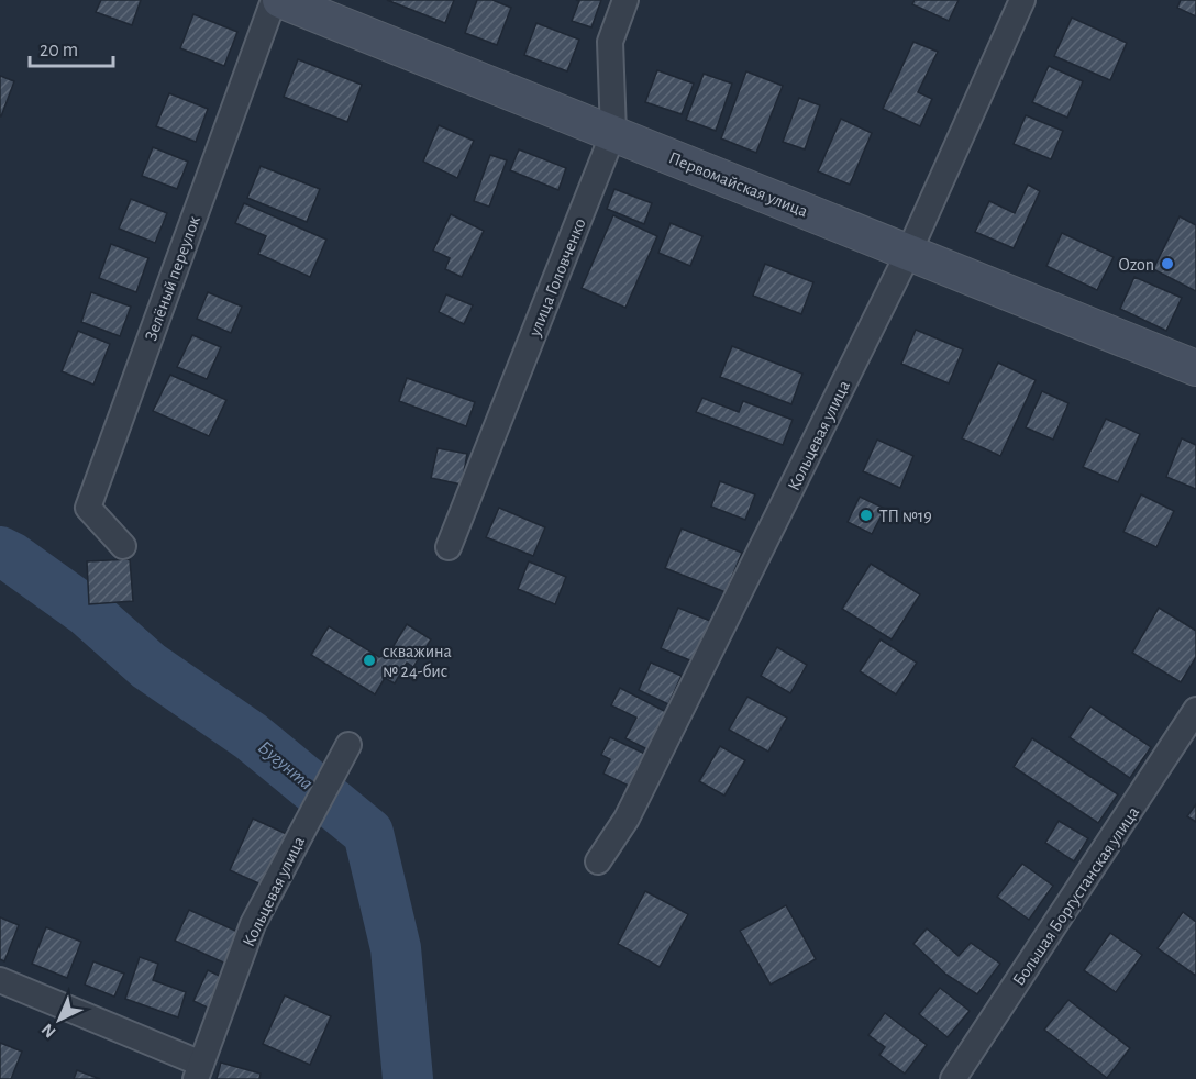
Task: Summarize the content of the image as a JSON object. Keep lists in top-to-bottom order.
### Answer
{
  "streets": {
    "main road": ["Первомайская улица"],
    "street": [
      "улица Головченко",
      "Зелёный переулок",
      "Кольцевая улица",
      "Большая Боргустанская улица"
    ]
  },
  "crossings": [
    ["Первомайская улица", "улица Головченко"],
    ["Первомайская улица", "Кольцевая улица"]
  ],
  "water": ["Бугунта"],
  "places": ["Ozon", "ТП №19", "скважина № 24-бис"],
  "scale_bar": "20 m",
  "north": "bottom left"
}
